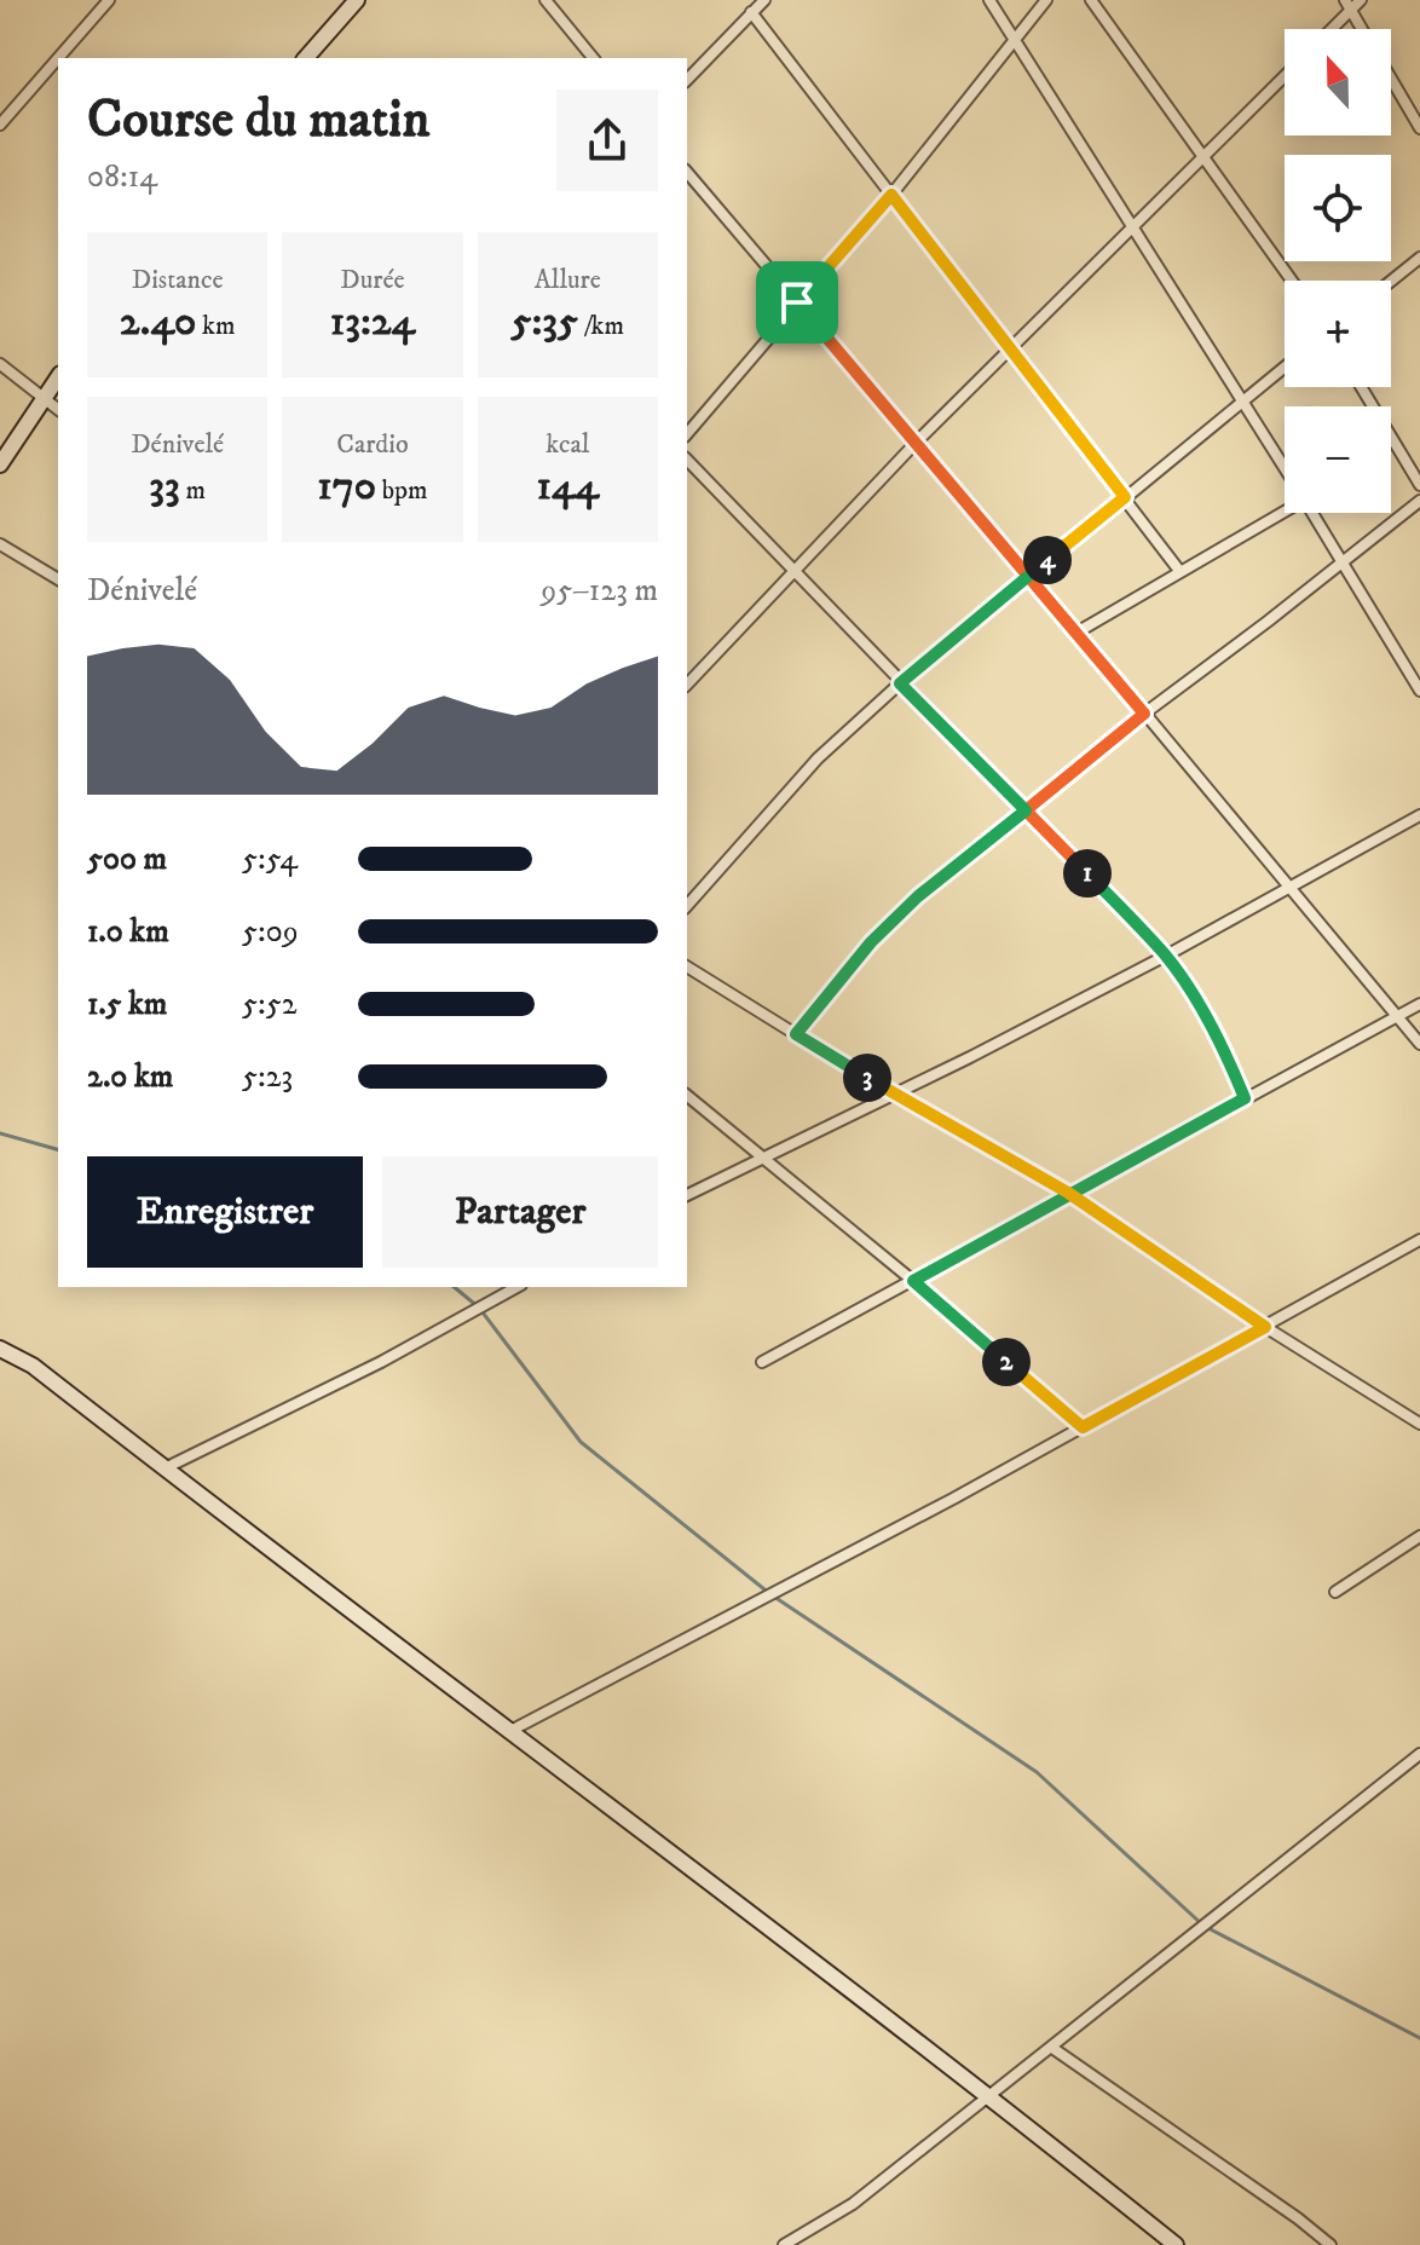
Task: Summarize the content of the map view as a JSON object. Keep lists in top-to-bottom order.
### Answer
{
  "north": "top",
  "page": {
    "map_buttons": ["+", "−"],
    "heading": ["Course du matin", "08:14"],
    "stats": [
      ["Distance", "2.40 km"],
      ["Durée", "13:24"],
      ["Allure", "5:35 /km"],
      ["Dénivelé", "33 m"],
      ["Cardio", "170 bpm"],
      ["kcal", "144"]
    ],
    "pins": [
      "4",
      "1",
      "3",
      "2"
    ],
    "chart": ["Dénivelé", "95–123 m"],
    "list": [
      {
        "name": "500 m",
        "note": "5:54"
      },
      {
        "name": "1.0 km",
        "note": "5:09"
      },
      {
        "name": "1.5 km",
        "note": "5:52"
      },
      {
        "name": "2.0 km",
        "note": "5:23"
      }
    ],
    "buttons": ["Enregistrer", "Partager"]
  }
}
